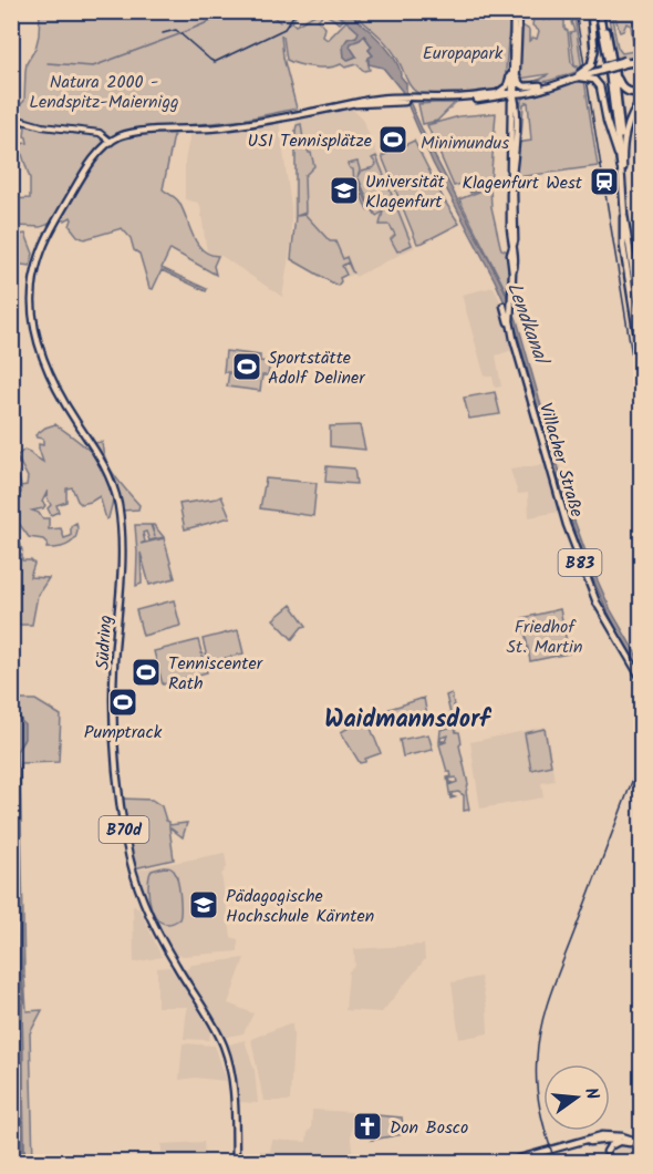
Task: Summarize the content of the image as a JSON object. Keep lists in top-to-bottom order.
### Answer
{
  "streets": {
    "main road": [
      "Villacher Straße",
      "B83",
      "Südring",
      "B70d"
    ]
  },
  "crossings": [
    ["Villacher Straße", "B83"]
  ],
  "districts": ["Waidmannsdorf"],
  "water": ["Lendkanal"],
  "parks": [
    "Europapark",
    "Natura 2000 - Lendspitz-Maiernigg",
    "Minimundus",
    "Friedhof St. Martin"
  ],
  "places": {
    "sports": [
      "USI Tennisplätze",
      "Sportstätte Adolf Deliner",
      "Tenniscenter Rath",
      "Pumptrack"
    ],
    "station": ["Klagenfurt West"],
    "school or university": ["Universität Klagenfurt", "Pädagogische Hochschule Kärnten"],
    "church": ["Don Bosco"]
  },
  "north": "right"
}
